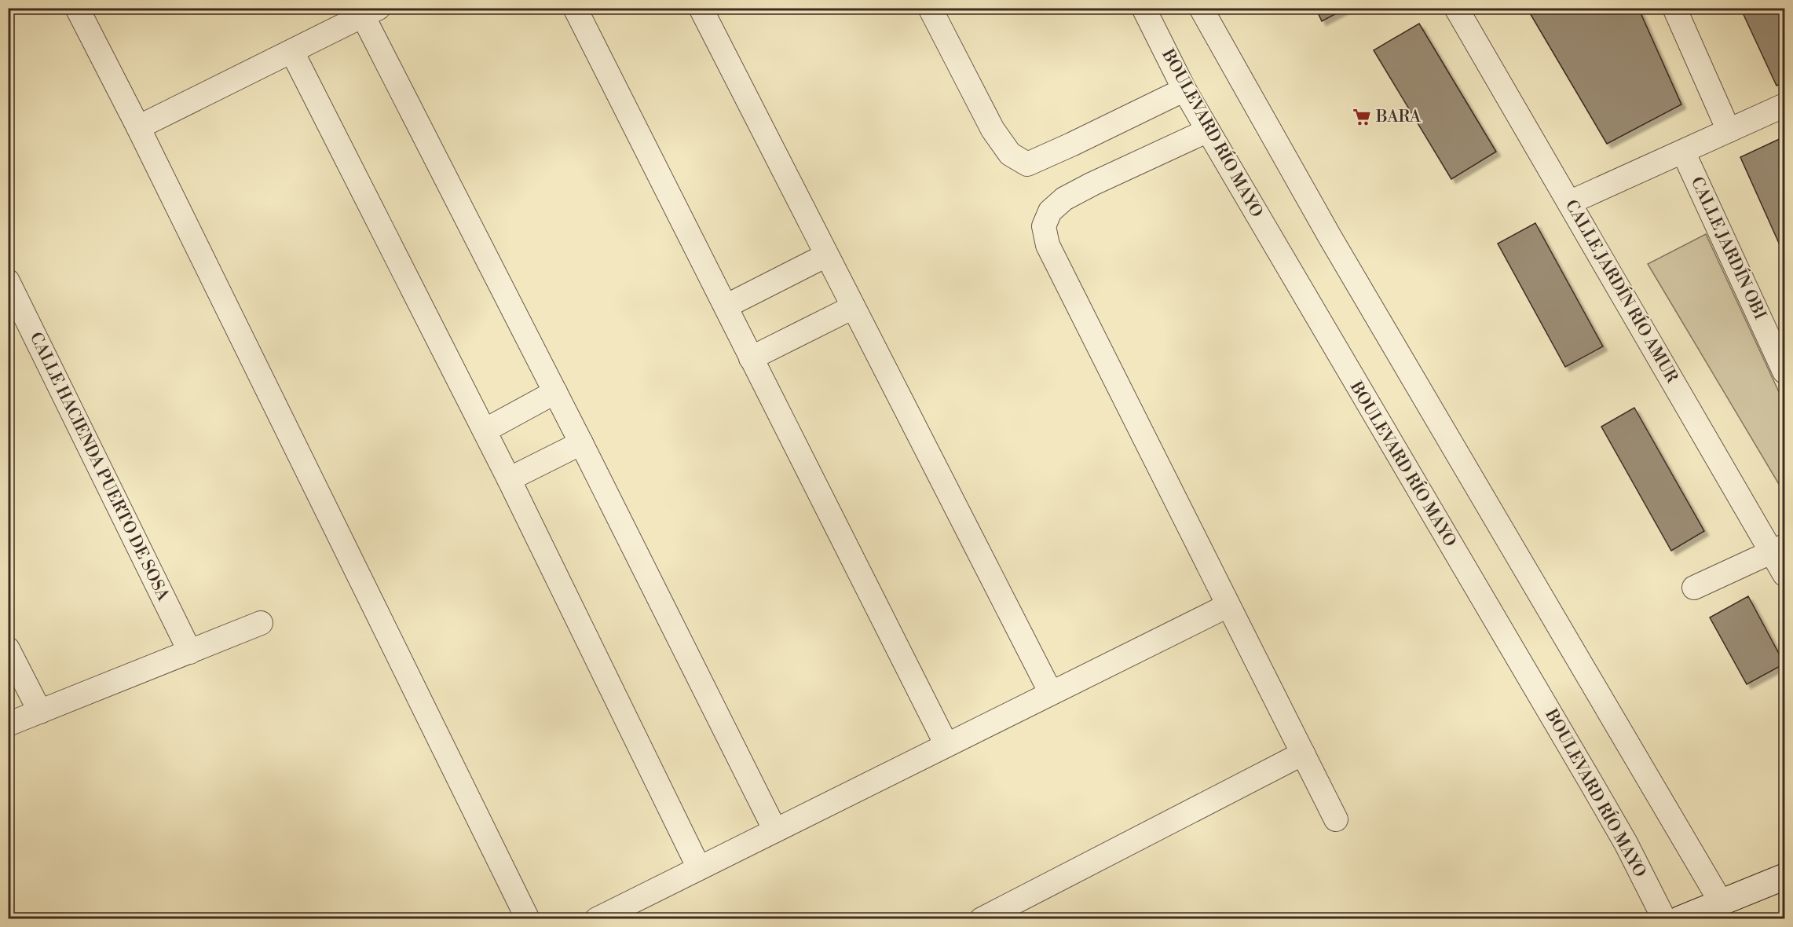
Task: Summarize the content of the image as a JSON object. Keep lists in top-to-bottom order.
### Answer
{
  "streets": {
    "street": [
      "BOULEVARD RÍO MAYO",
      "CALLE JARDÍN OBI",
      "CALLE JARDÍN RÍO AMUR",
      "CALLE HACIENDA PUERTO DE SOSA"
    ]
  },
  "places": {
    "supermarket": ["BARA"]
  }
}
